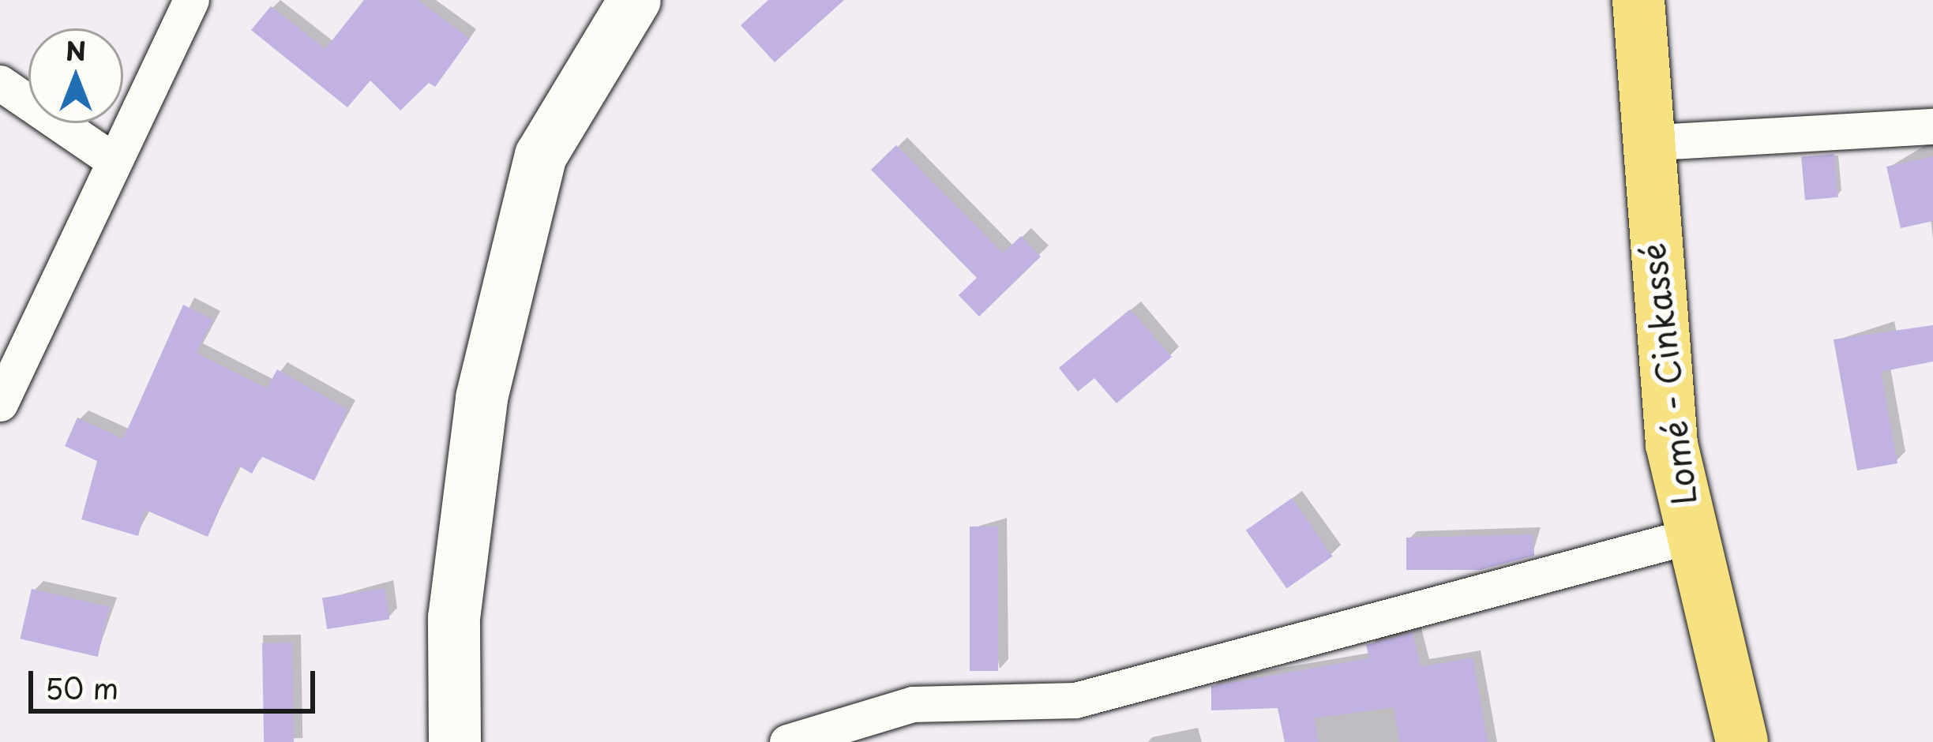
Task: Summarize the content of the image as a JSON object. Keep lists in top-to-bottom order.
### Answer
{
  "streets": {
    "highway": ["Lomé - Cinkassé"]
  },
  "scale_bar": "50 m",
  "north": "top"
}
